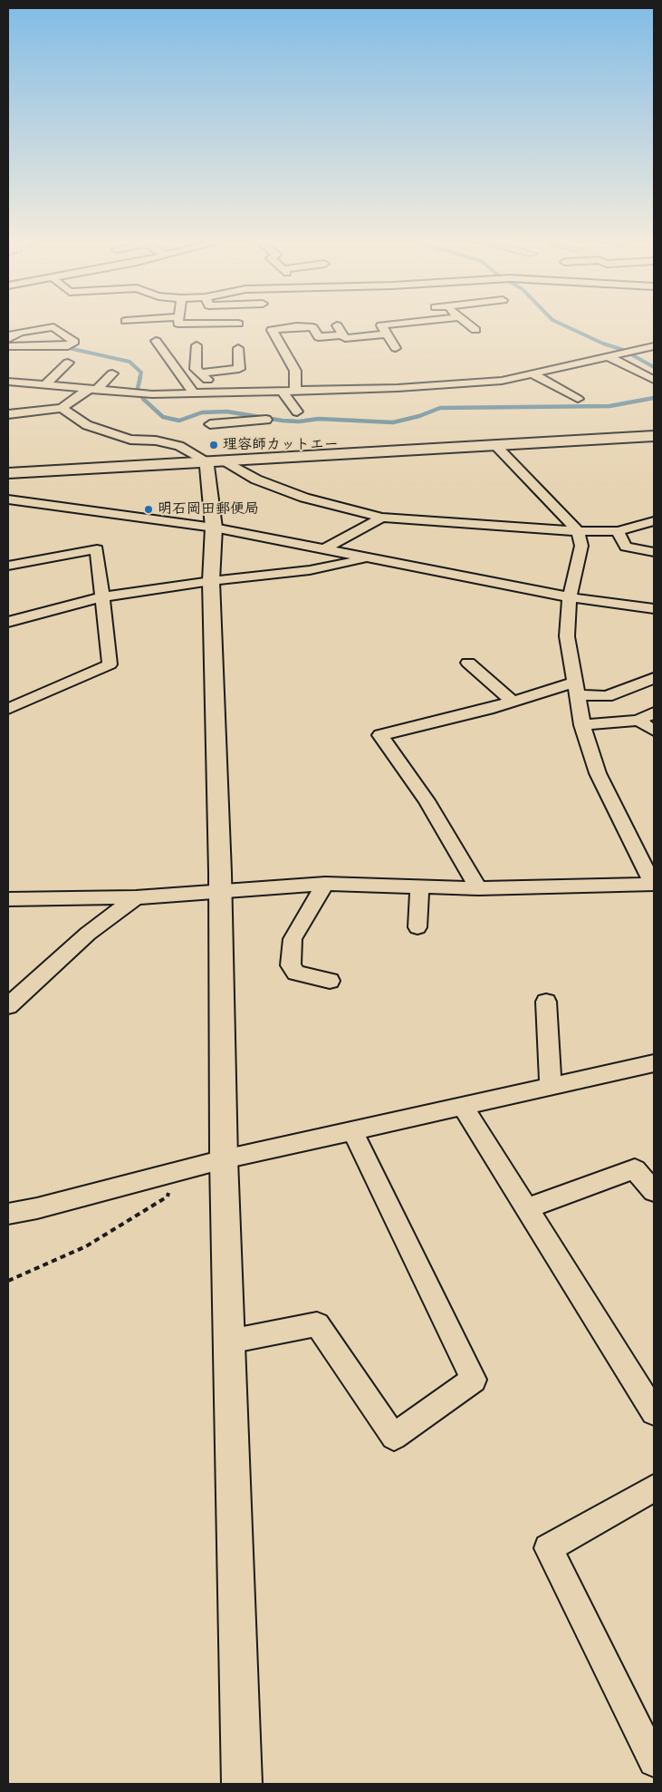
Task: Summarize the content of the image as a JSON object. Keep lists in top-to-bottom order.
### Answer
{
  "places": ["理容師カットエー", "明石岡田郵便局"]
}
